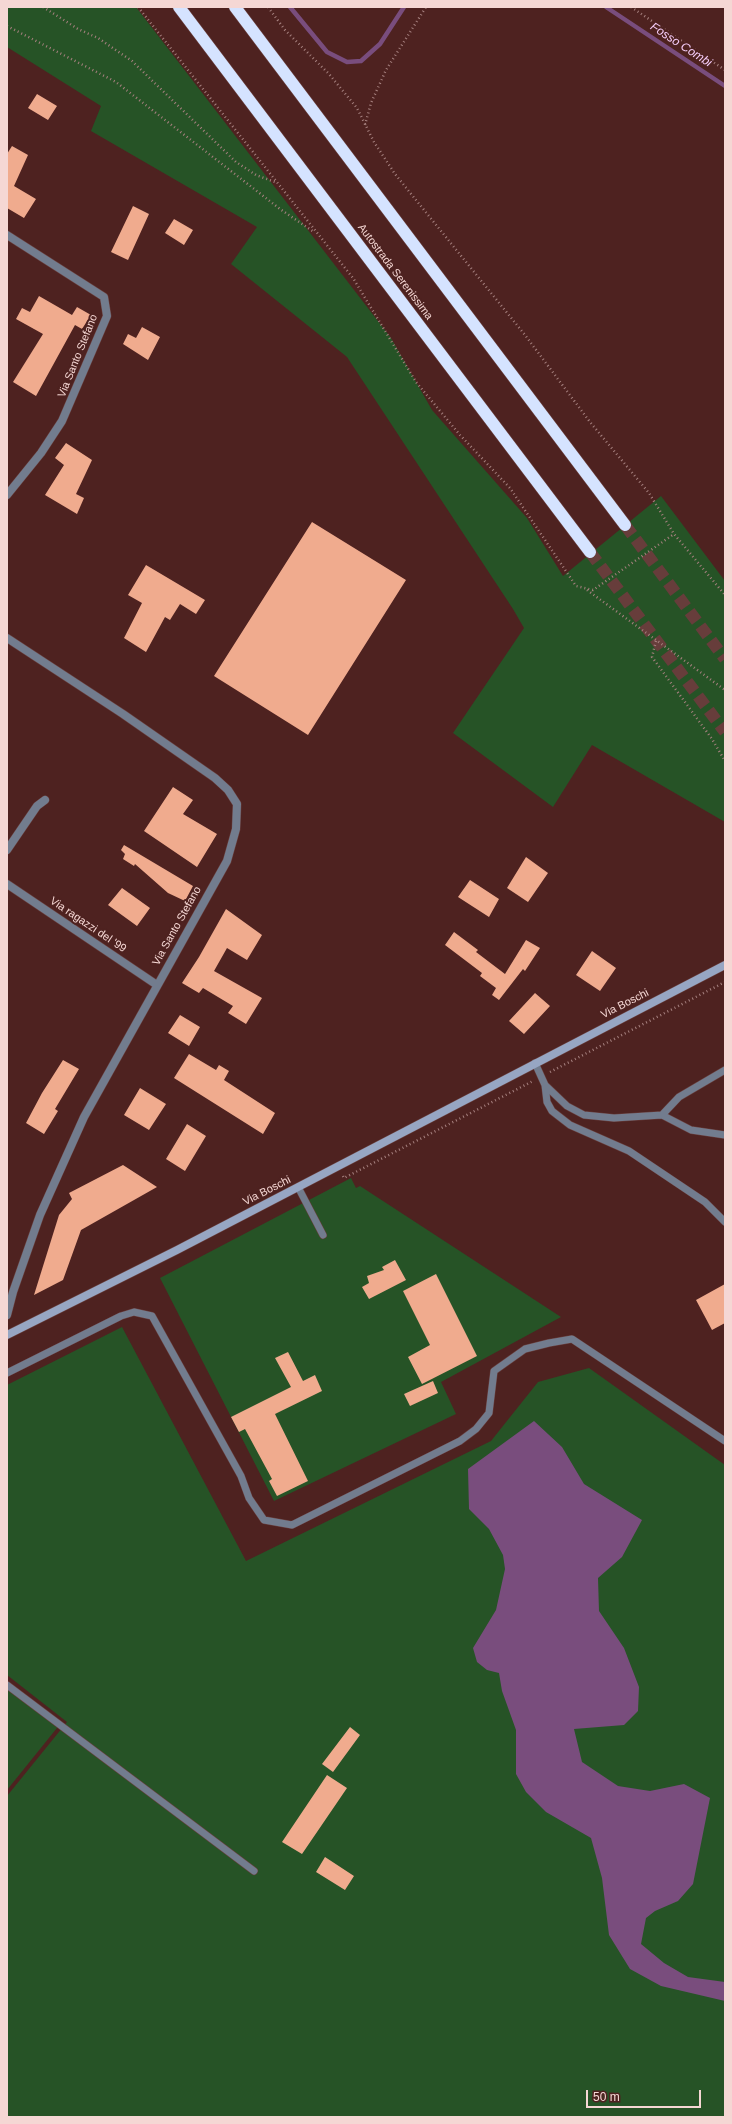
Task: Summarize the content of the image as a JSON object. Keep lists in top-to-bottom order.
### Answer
{
  "streets": {
    "highway": ["Autostrada Serenissima"],
    "main road": ["Via Boschi"],
    "street": ["Via Santo Stefano", "Via ragazzi del '99"]
  },
  "crossings": [
    ["Via Santo Stefano", "Via ragazzi del '99"]
  ],
  "water": ["Fosso Combi"],
  "scale_bar": "50 m"
}
